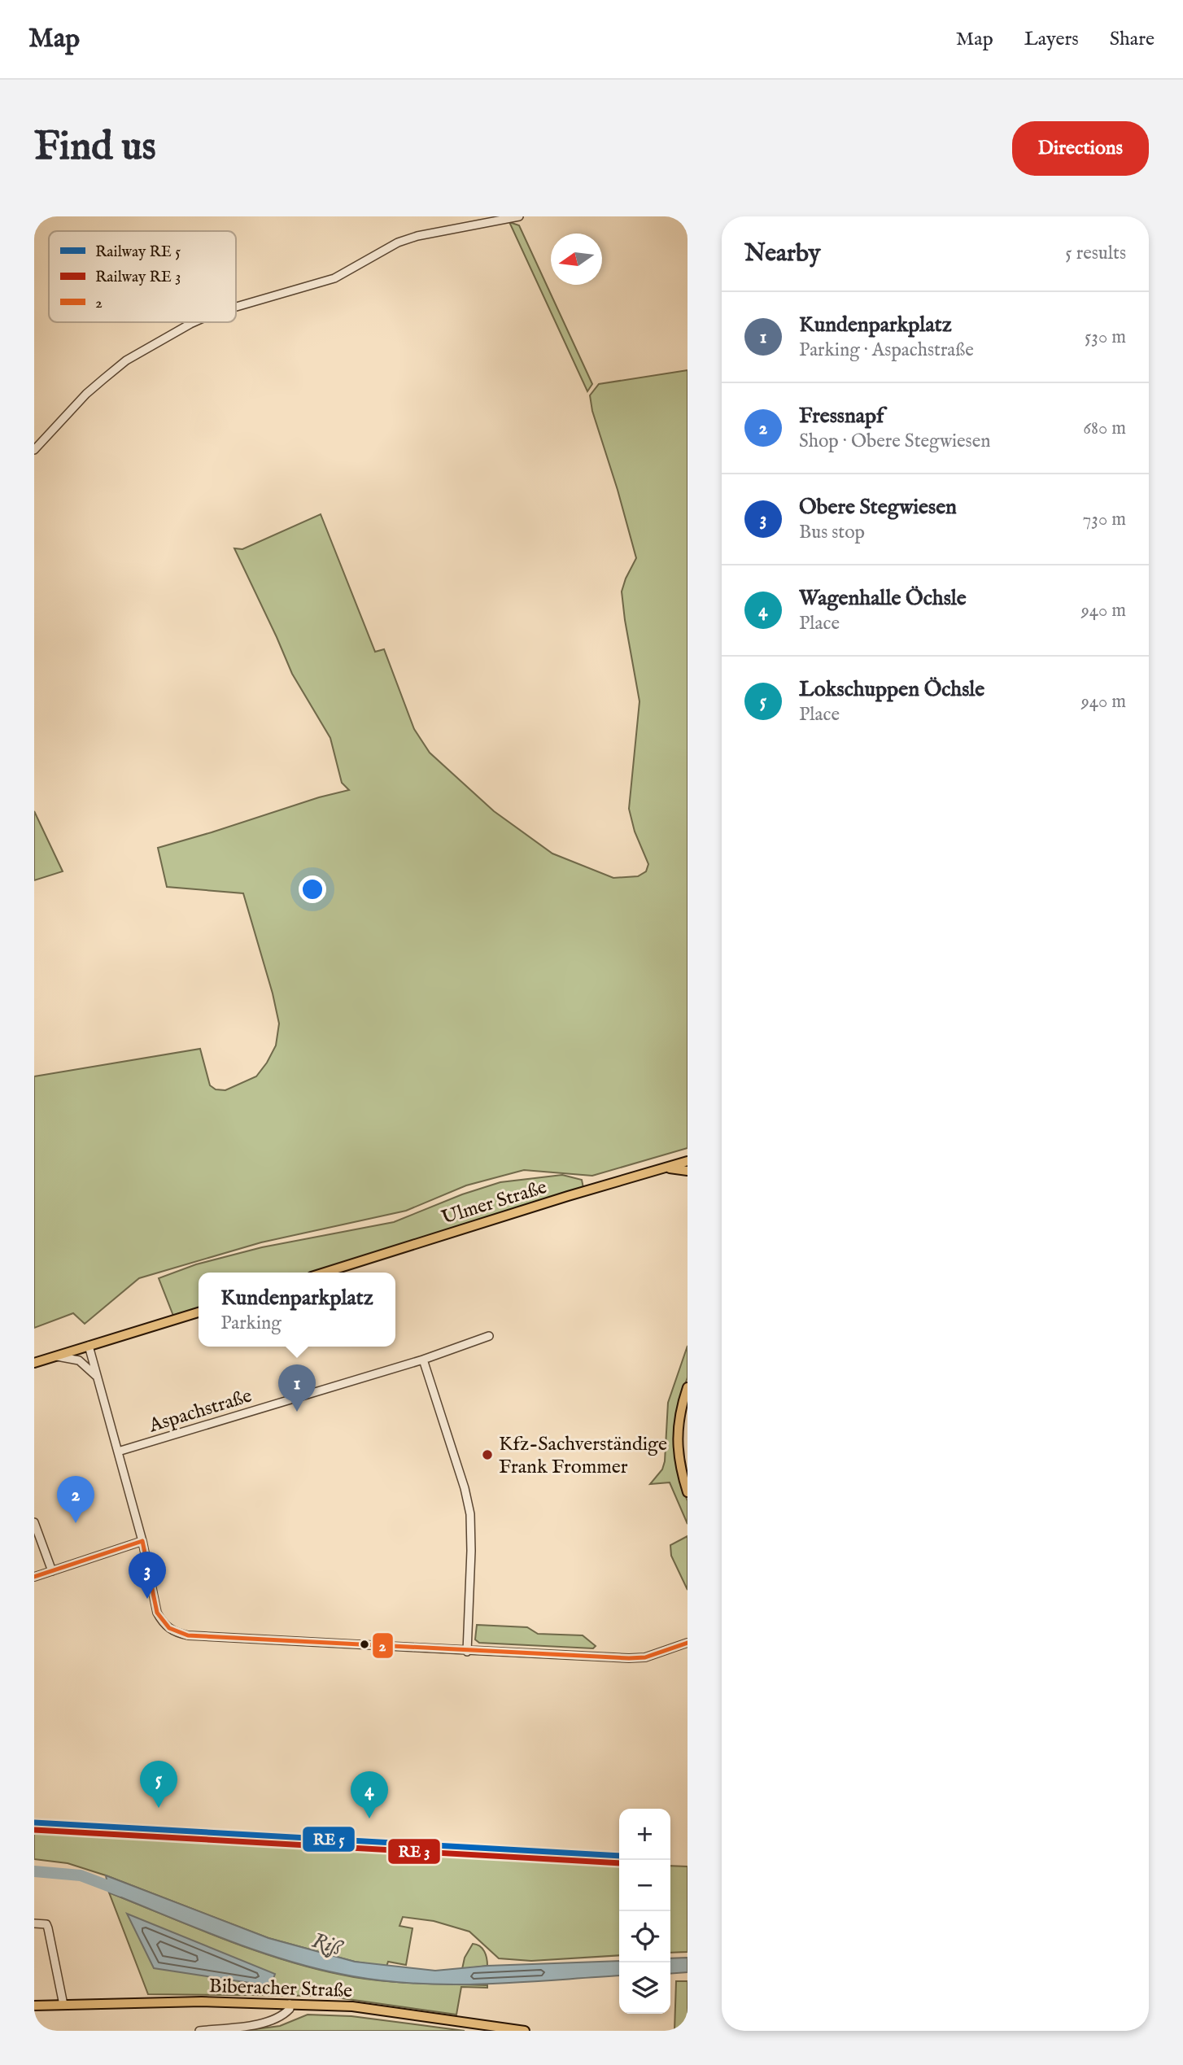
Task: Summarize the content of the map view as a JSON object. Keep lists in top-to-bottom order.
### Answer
{
  "streets": {
    "main road": ["Ulmer Straße", "Biberacher Straße"],
    "street": ["Aspachstraße"]
  },
  "water": ["Riß"],
  "places": ["Kfz-Sachverständige Frank Frommer"],
  "lines": ["transit line 2"],
  "legend": ["Railway RE 5", "Railway RE 3", "2"],
  "north": "left",
  "page": {
    "header": "Map",
    "nav": ["Map", "Layers", "Share"],
    "buttons": "Directions",
    "title": "Find us",
    "heading": ["Nearby", "5 results"],
    "list": [
      {
        "mark": "1",
        "name": "Kundenparkplatz",
        "note": "Parking · Aspachstraße",
        "value": "530 m"
      },
      {
        "mark": "2",
        "name": "Fressnapf",
        "note": "Shop · Obere Stegwiesen",
        "value": "680 m"
      },
      {
        "mark": "3",
        "name": "Obere Stegwiesen",
        "note": "Bus stop",
        "value": "730 m"
      },
      {
        "mark": "4",
        "name": "Wagenhalle Öchsle",
        "note": "Place",
        "value": "940 m"
      },
      {
        "mark": "5",
        "name": "Lokschuppen Öchsle",
        "note": "Place",
        "value": "940 m"
      }
    ],
    "popup": ["Kundenparkplatz", "Parking"],
    "pins": [
      "1",
      "2",
      "3",
      "5",
      "4"
    ],
    "map_buttons": ["+", "−"]
  }
}
